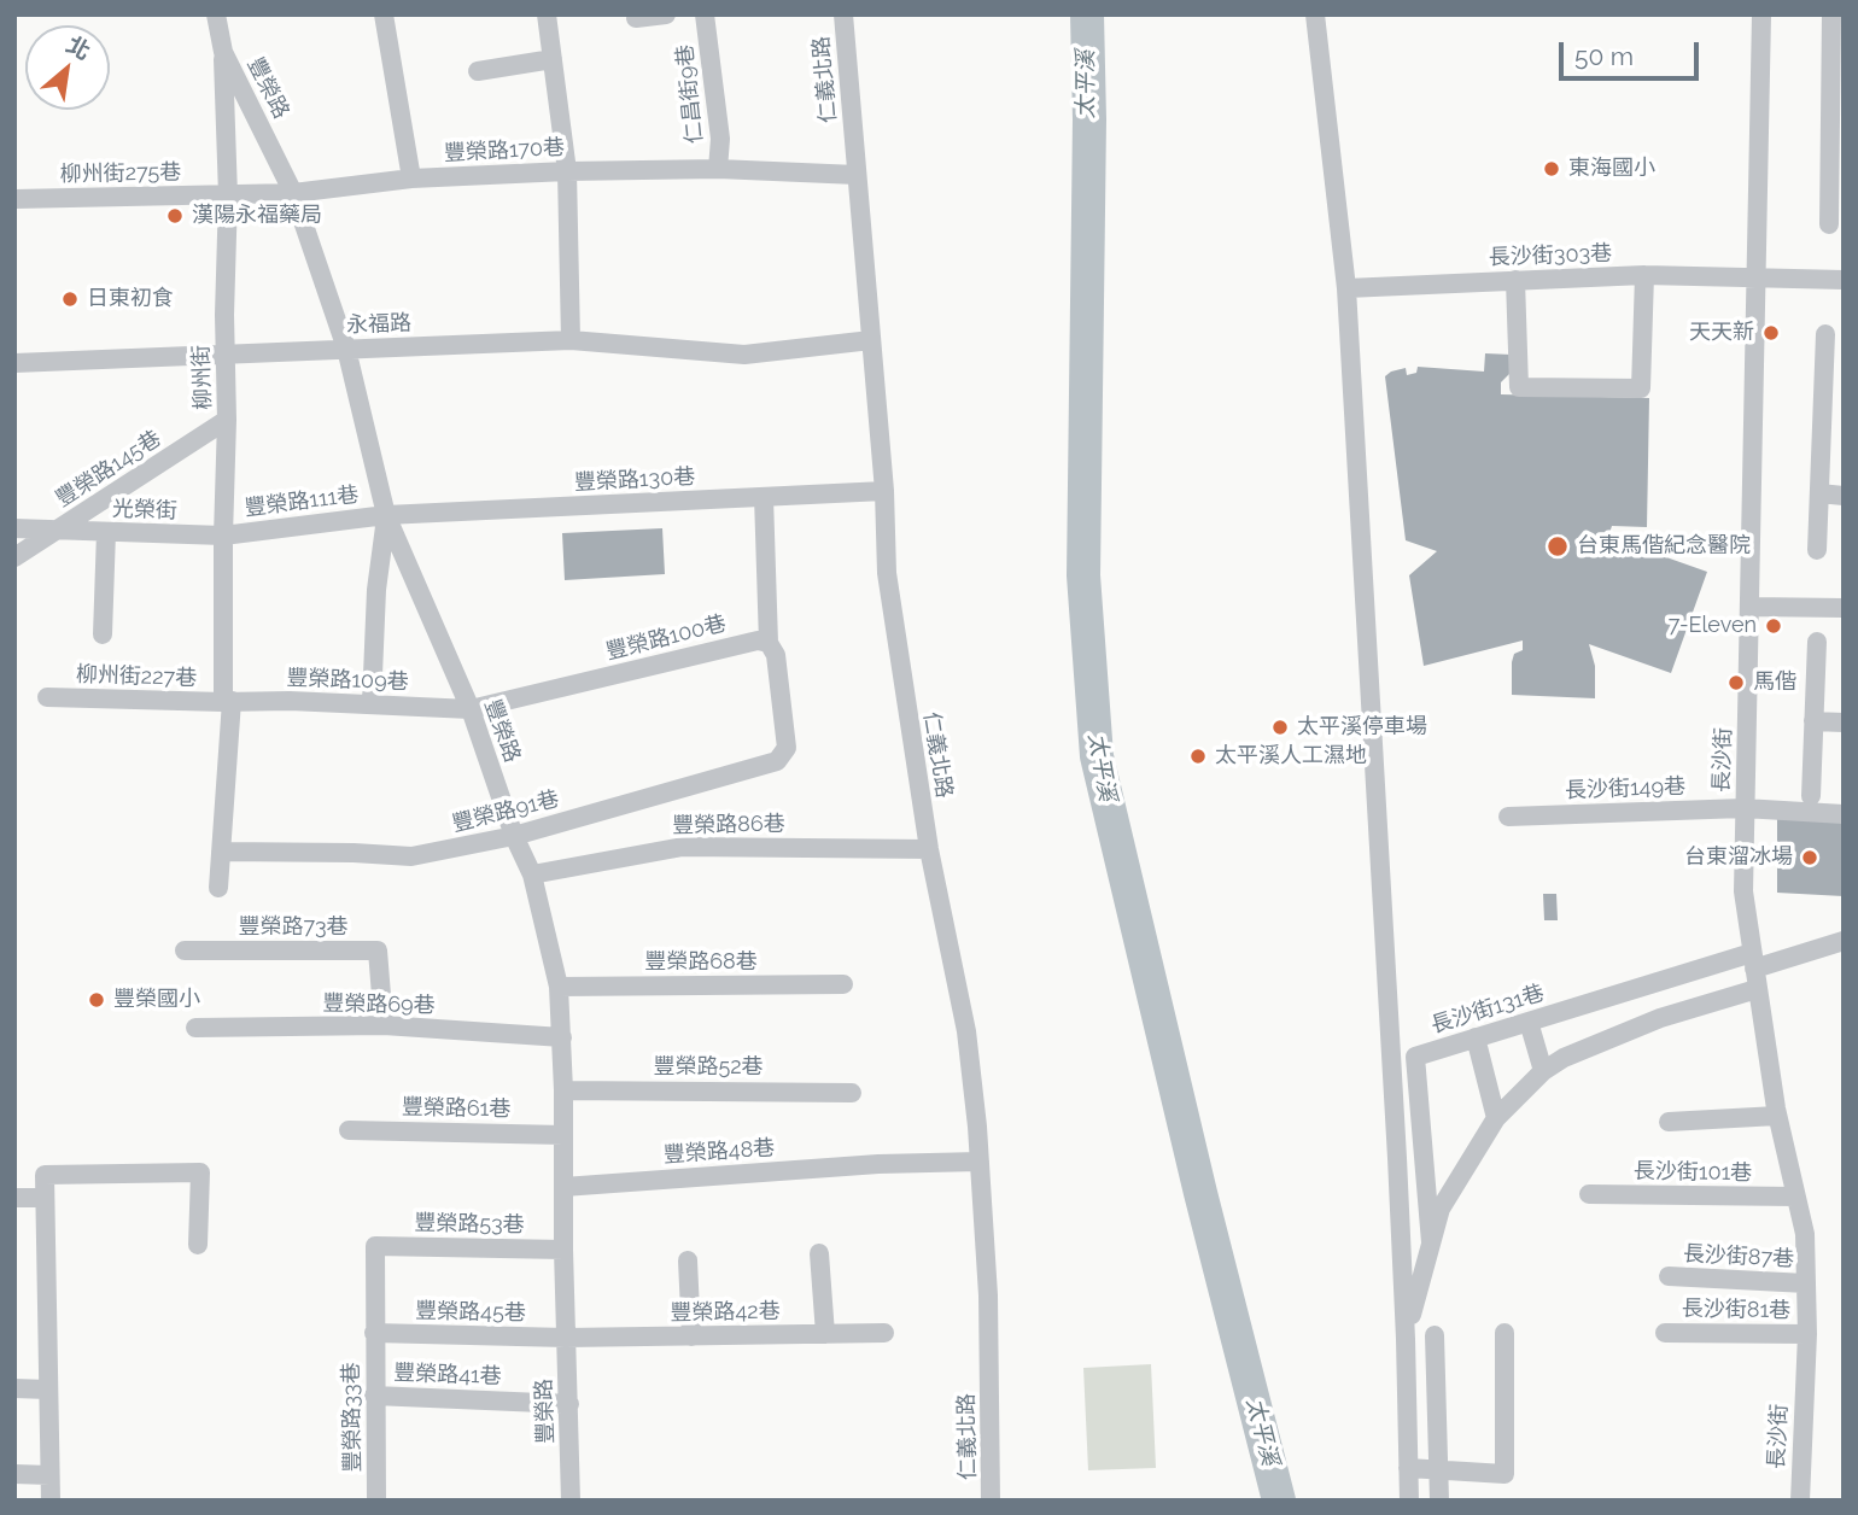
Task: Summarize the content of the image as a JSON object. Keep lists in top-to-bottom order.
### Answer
{
  "streets": {
    "street": [
      "仁義北路",
      "豐榮路",
      "仁昌街9巷",
      "豐榮路170巷",
      "柳州街275巷",
      "長沙街303巷",
      "永福路",
      "柳州街",
      "豐榮路145巷",
      "豐榮路130巷",
      "豐榮路111巷",
      "光榮街",
      "豐榮路100巷",
      "柳州街227巷",
      "豐榮路109巷",
      "長沙街",
      "長沙街149巷",
      "豐榮路91巷",
      "豐榮路86巷",
      "豐榮路73巷",
      "豐榮路68巷",
      "豐榮路69巷",
      "長沙街131巷",
      "豐榮路52巷",
      "豐榮路61巷",
      "豐榮路48巷",
      "長沙街101巷",
      "豐榮路53巷",
      "長沙街87巷",
      "長沙街81巷",
      "豐榮路45巷",
      "豐榮路42巷",
      "豐榮路41巷",
      "豐榮路33巷"
    ]
  },
  "crossings": [
    ["仁義北路", "豐榮路170巷"],
    ["仁義北路", "永福路"],
    ["仁義北路", "豐榮路130巷"],
    ["仁義北路", "豐榮路86巷"],
    ["仁義北路", "豐榮路48巷"],
    ["豐榮路", "豐榮路170巷"],
    ["豐榮路", "柳州街275巷"],
    ["豐榮路", "永福路"],
    ["豐榮路", "柳州街"],
    ["豐榮路", "豐榮路130巷"],
    ["豐榮路", "豐榮路111巷"],
    ["豐榮路", "豐榮路100巷"],
    ["豐榮路", "豐榮路109巷"],
    ["豐榮路", "豐榮路91巷"],
    ["豐榮路", "豐榮路86巷"],
    ["豐榮路", "豐榮路68巷"],
    ["豐榮路", "豐榮路69巷"],
    ["豐榮路", "豐榮路52巷"],
    ["豐榮路", "豐榮路61巷"],
    ["豐榮路", "豐榮路48巷"],
    ["豐榮路", "豐榮路53巷"],
    ["豐榮路", "豐榮路45巷"],
    ["豐榮路", "豐榮路42巷"],
    ["豐榮路", "豐榮路41巷"],
    ["仁昌街9巷", "豐榮路170巷"],
    ["豐榮路170巷", "柳州街275巷"],
    ["柳州街275巷", "柳州街"],
    ["長沙街303巷", "長沙街"],
    ["永福路", "柳州街"],
    ["柳州街", "豐榮路145巷"],
    ["柳州街", "豐榮路111巷"],
    ["柳州街", "光榮街"],
    ["柳州街", "柳州街227巷"],
    ["柳州街", "豐榮路109巷"],
    ["柳州街", "豐榮路91巷"],
    ["豐榮路145巷", "光榮街"],
    ["豐榮路130巷", "豐榮路111巷"],
    ["豐榮路111巷", "光榮街"],
    ["豐榮路100巷", "豐榮路109巷"],
    ["豐榮路100巷", "豐榮路91巷"],
    ["柳州街227巷", "豐榮路109巷"],
    ["長沙街", "長沙街149巷"],
    ["長沙街", "長沙街131巷"],
    ["長沙街", "長沙街101巷"],
    ["長沙街", "長沙街87巷"],
    ["長沙街", "長沙街81巷"],
    ["豐榮路73巷", "豐榮路69巷"],
    ["豐榮路53巷", "豐榮路33巷"],
    ["豐榮路45巷", "豐榮路42巷"],
    ["豐榮路45巷", "豐榮路33巷"],
    ["豐榮路41巷", "豐榮路33巷"]
  ],
  "water": ["太平溪"],
  "places": [
    "東海國小",
    "漢陽永福藥局",
    "日東初食",
    "天天新",
    "台東馬偕紀念醫院",
    "7-Eleven",
    "馬偕",
    "太平溪停車場",
    "太平溪人工濕地",
    "台東溜冰場",
    "豐榮國小"
  ],
  "scale_bar": "50 m",
  "north": "top right"
}
